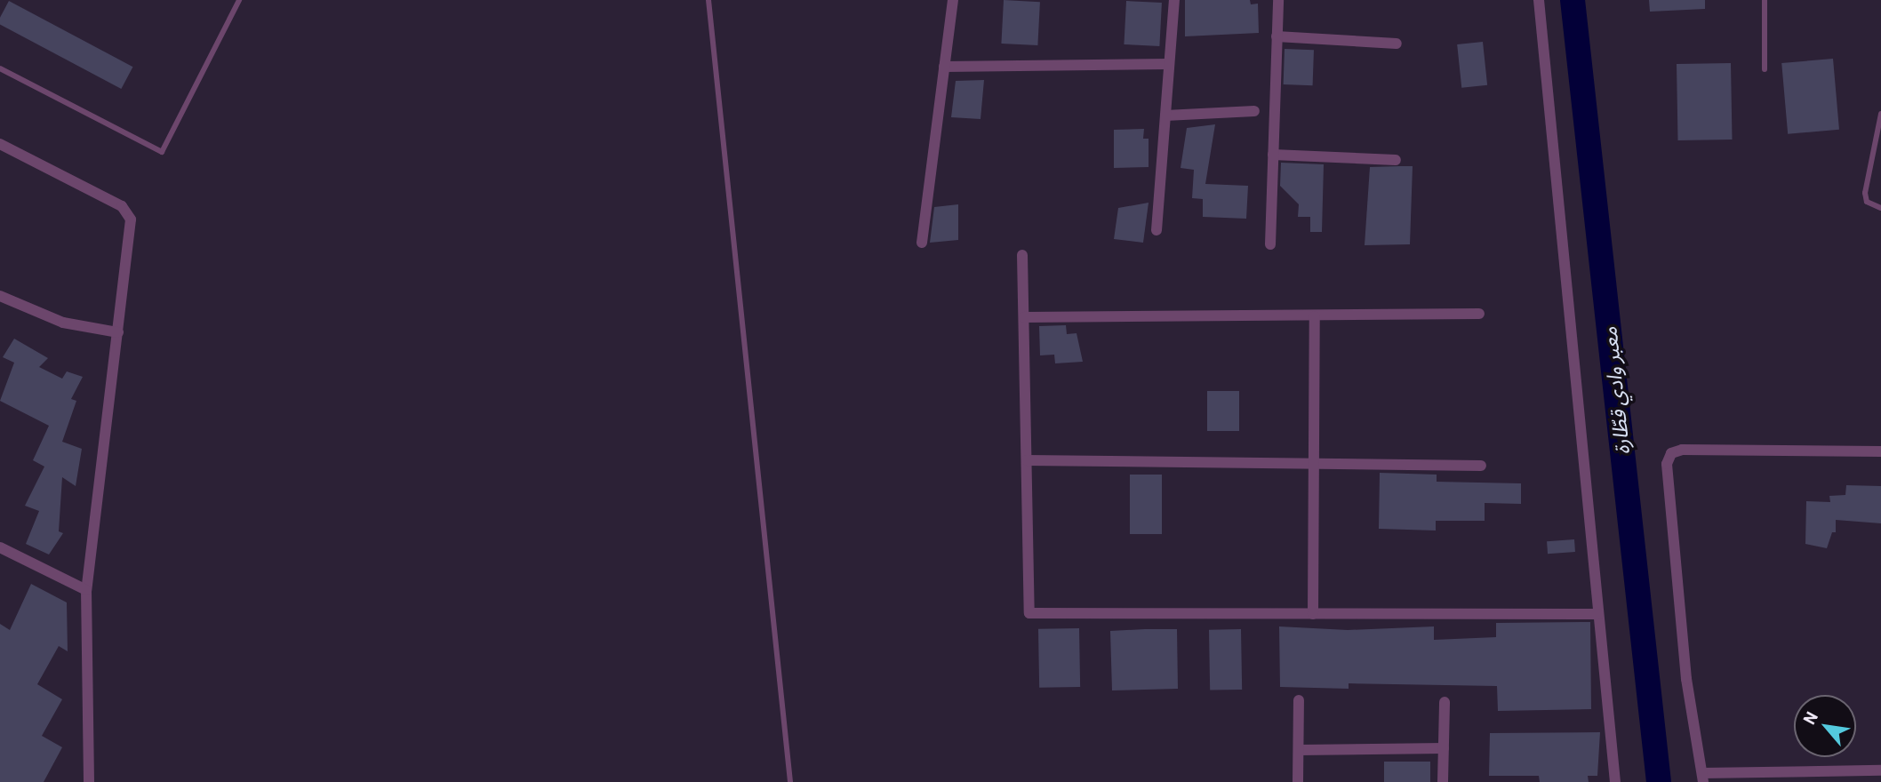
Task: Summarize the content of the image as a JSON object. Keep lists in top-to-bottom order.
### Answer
{
  "water": ["معبر وادي قطّارة"],
  "north": "top left"
}
